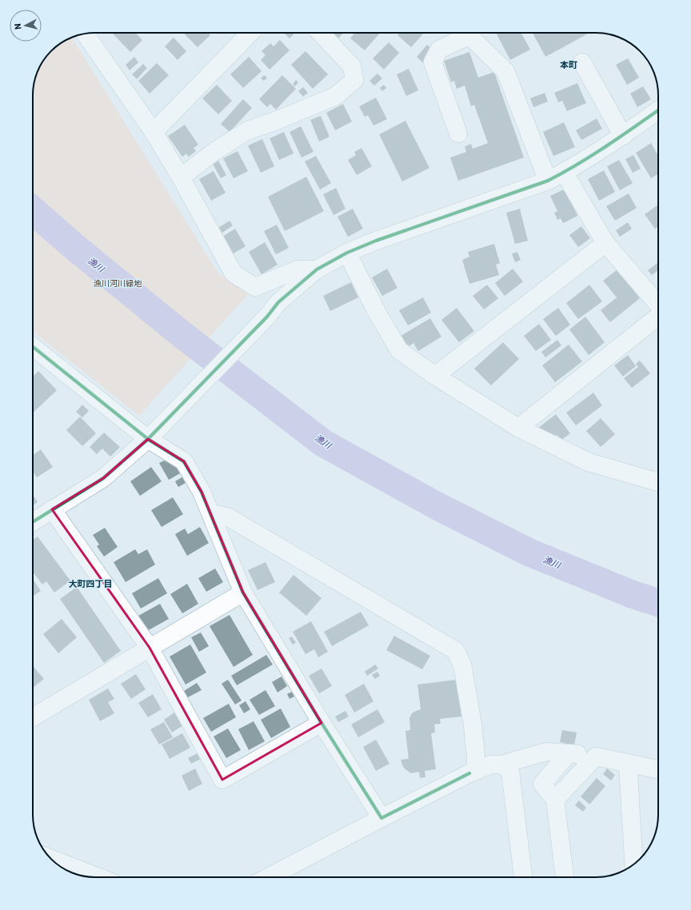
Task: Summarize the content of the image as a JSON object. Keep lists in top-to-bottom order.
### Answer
{
  "districts": ["本町", "大町四丁目"],
  "water": ["漁川"],
  "parks": ["漁川河川緑地"],
  "north": "left"
}
